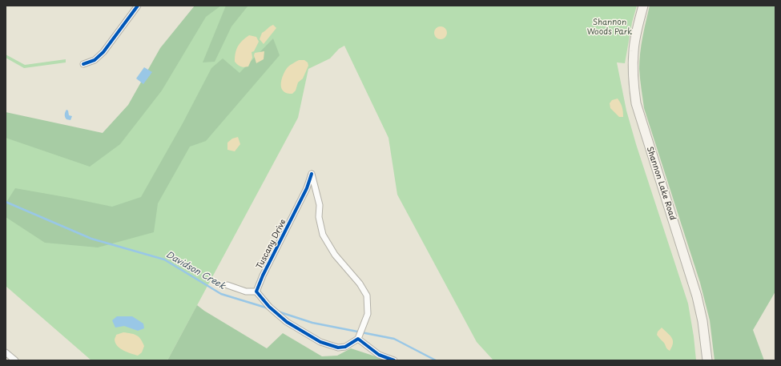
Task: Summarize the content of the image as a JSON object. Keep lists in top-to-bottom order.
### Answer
{
  "streets": {
    "main road": ["Shannon Lake Road"],
    "street": ["Tuscany Drive"]
  },
  "water": ["Davidson Creek"],
  "parks": ["Shannon Woods Park"]
}
